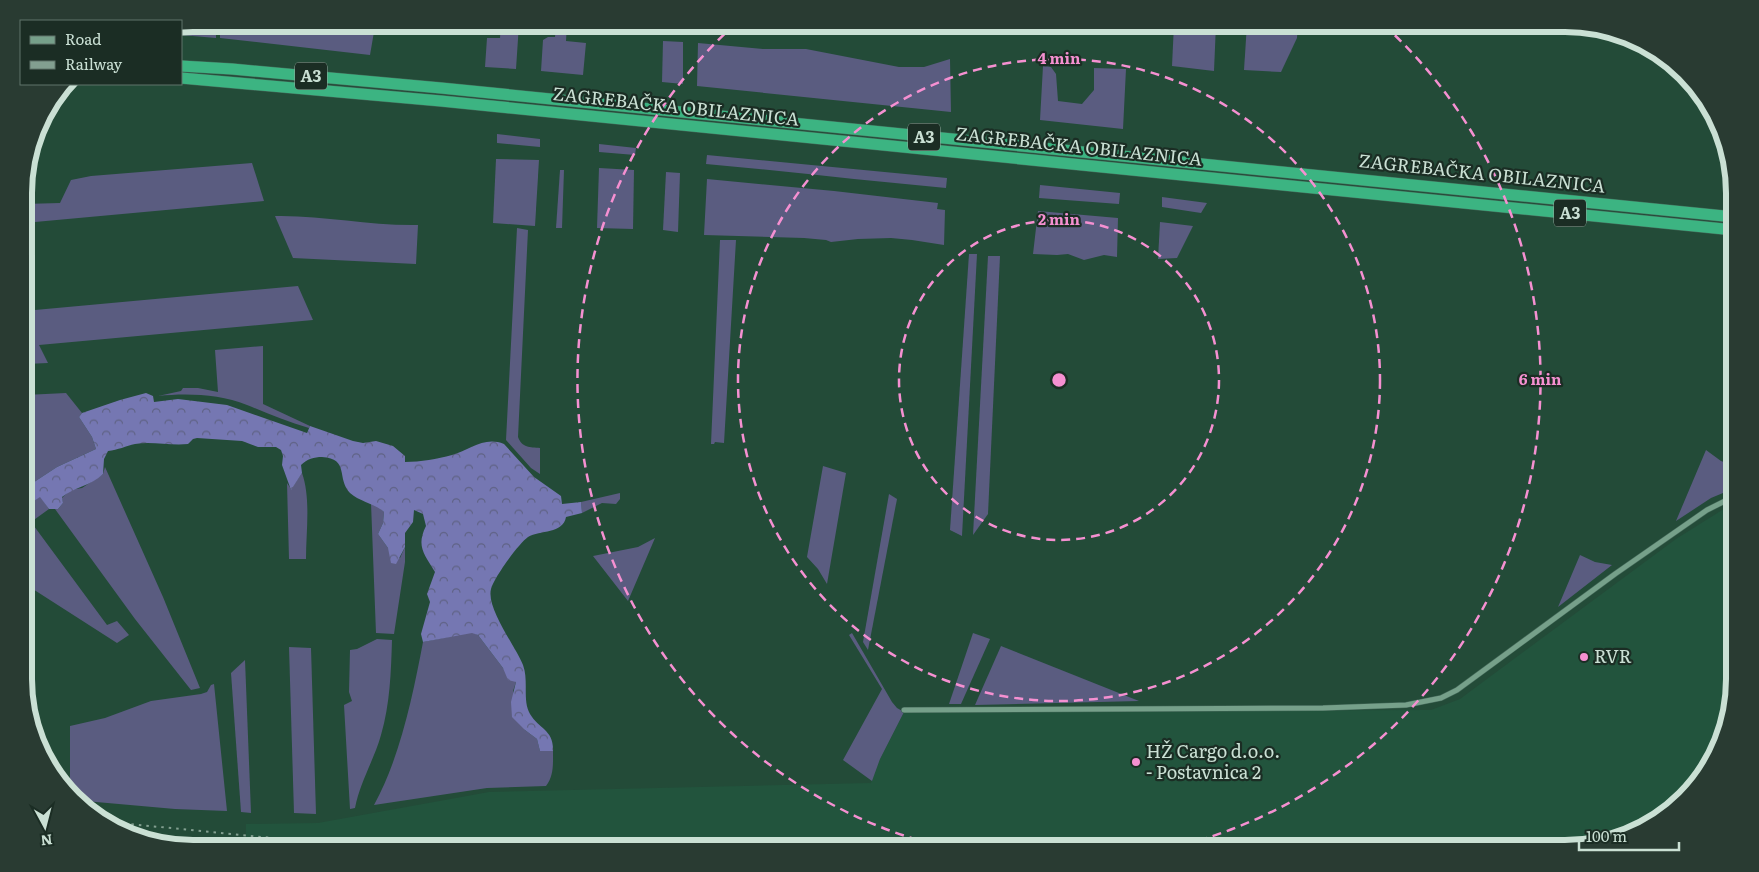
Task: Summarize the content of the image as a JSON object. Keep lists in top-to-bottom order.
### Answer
{
  "streets": {
    "highway": ["A3", "ZAGREBAČKA OBILAZNICA"]
  },
  "places": ["RVR", "HŽ Cargo d.o.o. - Postavnica 2"],
  "legend": ["Road", "Railway"],
  "scale_bar": "100 m",
  "north": "bottom",
  "rings": ["4 min", "2 min", "6 min"]
}
